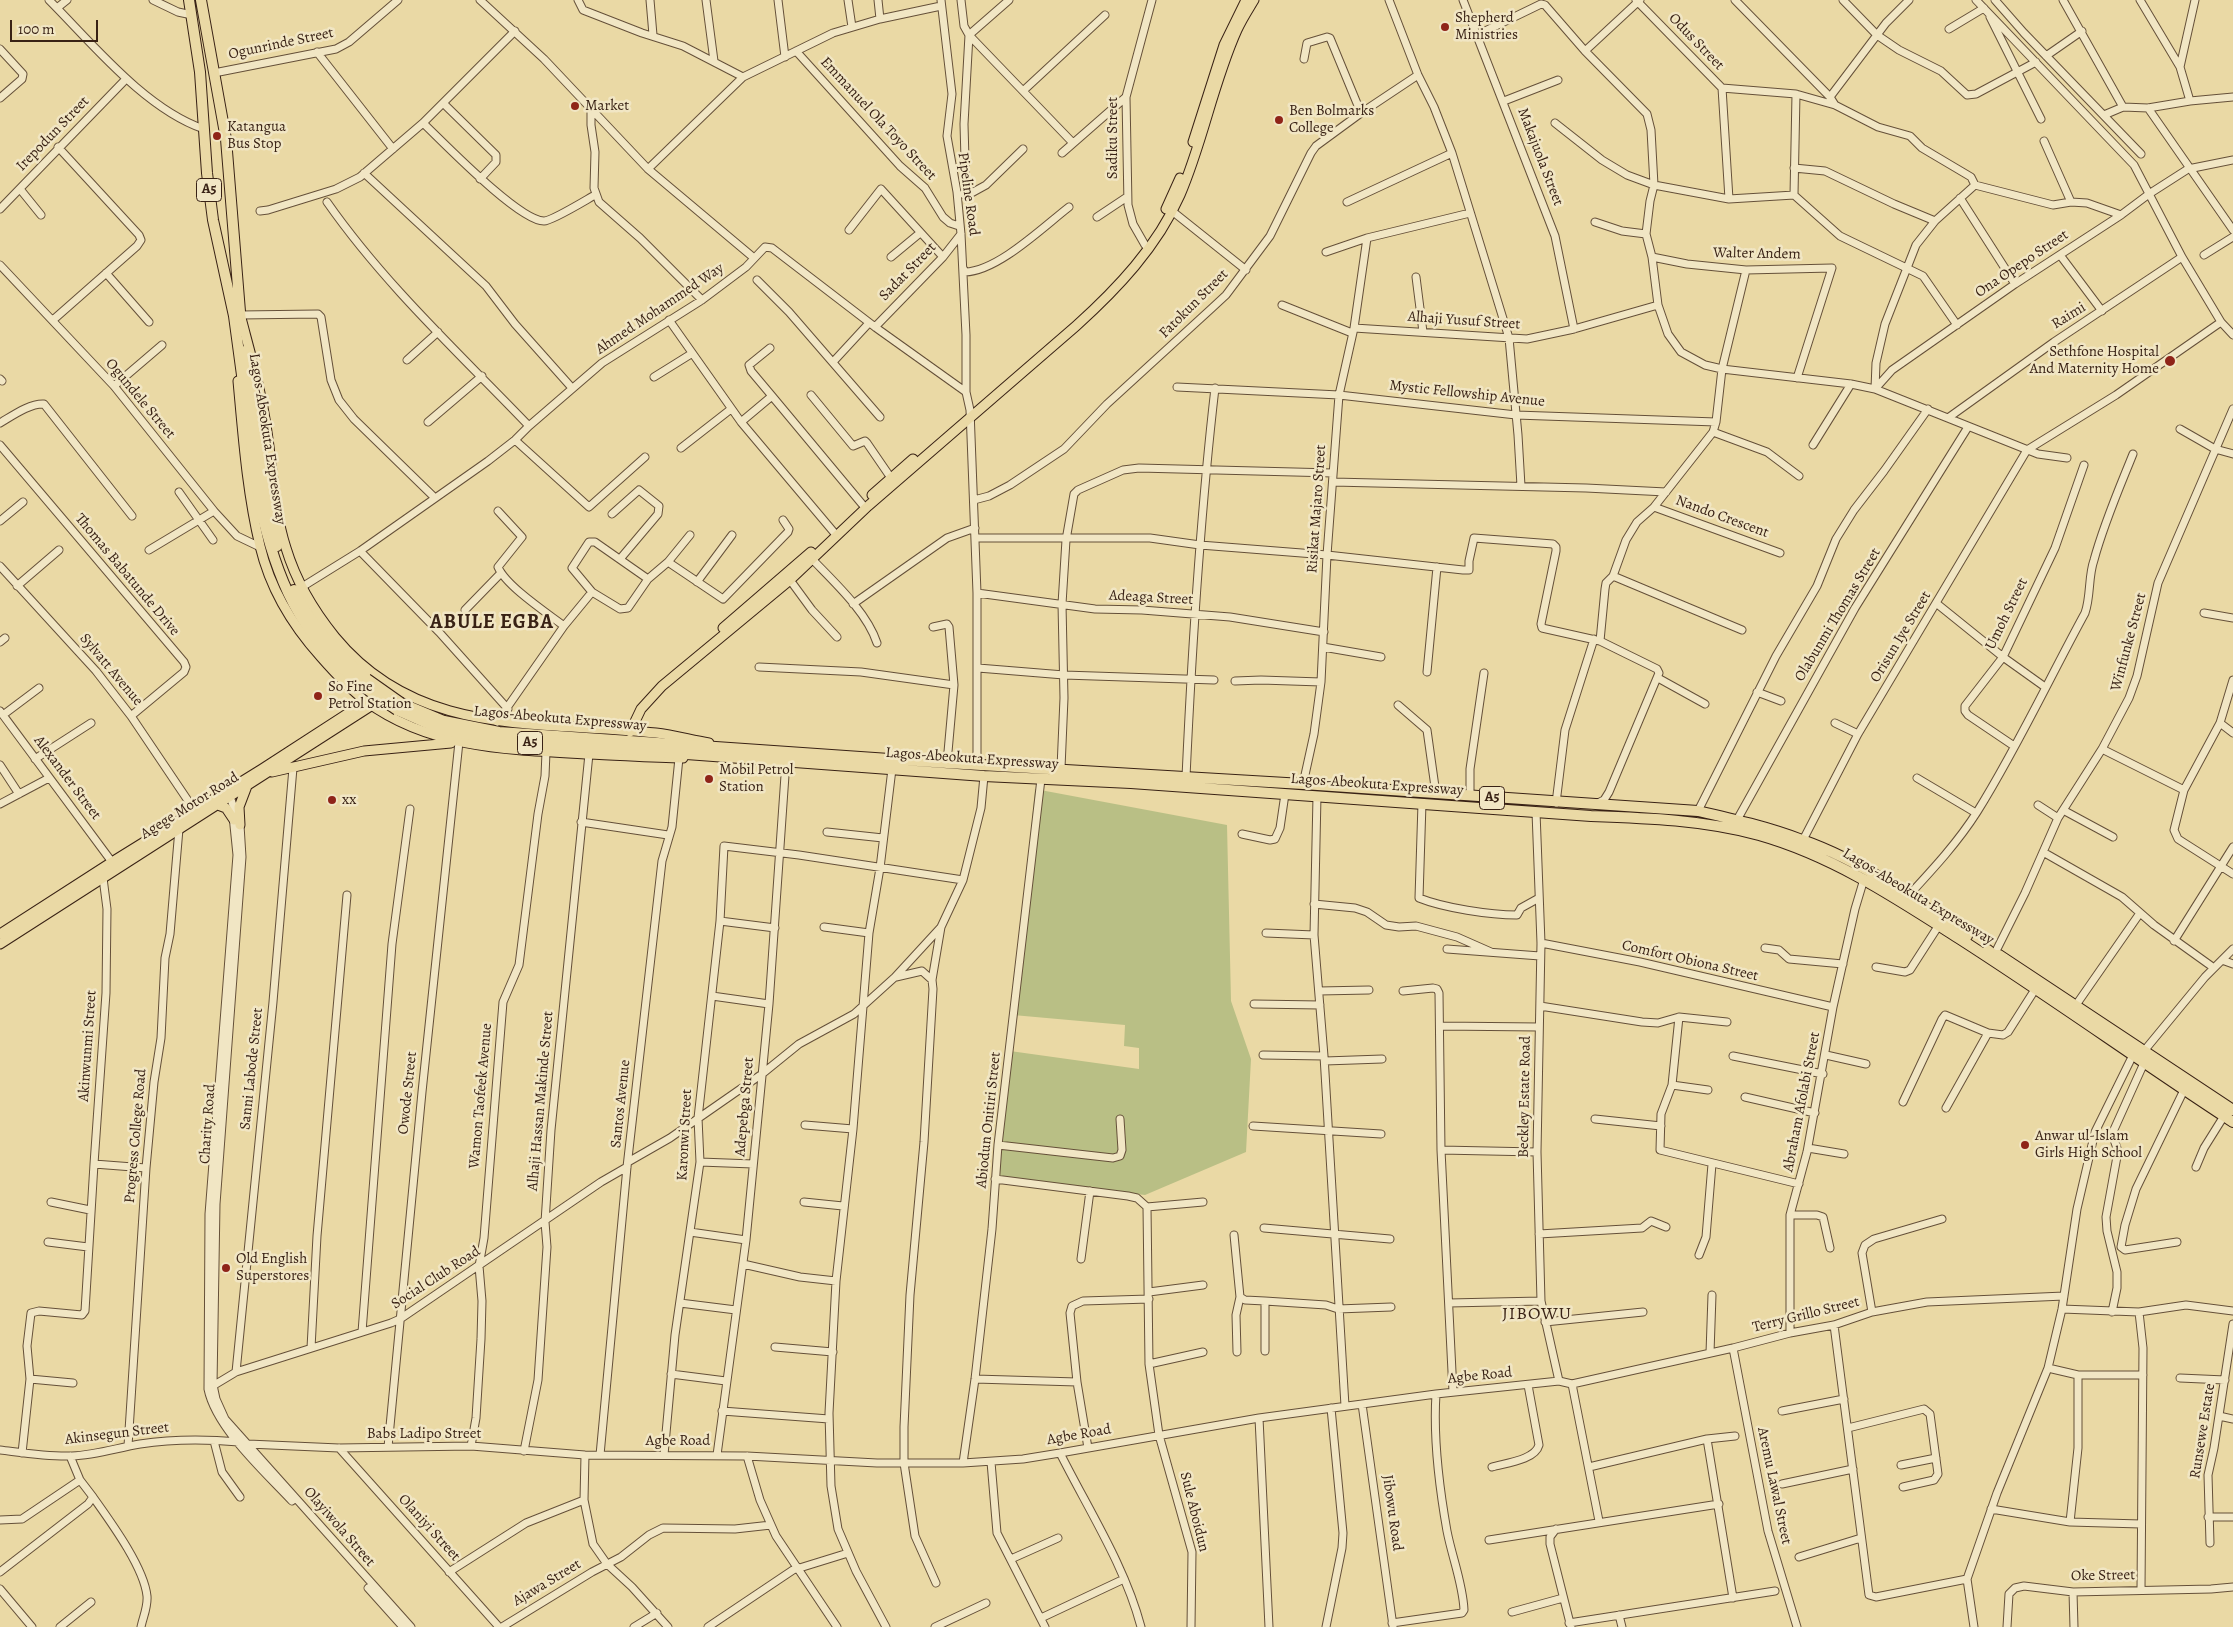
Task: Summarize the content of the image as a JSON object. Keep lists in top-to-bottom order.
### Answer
{
  "streets": {
    "highway": ["A5", "Lagos-Abeokuta Expressway"],
    "main road": ["Agege Motor Road"],
    "street": [
      "Odus Street",
      "Ogunrinde Street",
      "Emmanuel Ola Toyo Street",
      "Irepodun Street",
      "Sadiku Street",
      "Makajuola Street",
      "Pipeline Road",
      "Walter Andem",
      "Ona Opepo Street",
      "Sadat Street",
      "Fatokun Street",
      "Ahmed Mohammed Way",
      "Raimi",
      "Alhaji Yusuf Street",
      "Mystic Fellowship Avenue",
      "Ogundele Street",
      "Risikat Majaro Street",
      "Nando Crescent",
      "Thomas Babatunde Drive",
      "Adeaga Street",
      "Umoh Street",
      "Olabunmi Thomas Street",
      "Orisun Iye Street",
      "Winfunke Street",
      "Sylvatt Avenue",
      "Alexander Street",
      "Comfort Obiona Street",
      "Akinwunmi Street",
      "Sanni Labode Street",
      "Owode Street",
      "Wamon Taofeek Avenue",
      "Beckley Estate Road",
      "Alhaji Hassan Makinde Street",
      "Abraham Afolabi Street",
      "Santos Avenue",
      "Adepebga Street",
      "Abiodun Onitiri Street",
      "Charity Road",
      "Karonwi Street",
      "Progress College Road",
      "Social Club Road",
      "Terry Grillo Street",
      "Agbe Road",
      "Runsewe Estate",
      "Akinsegun Street",
      "Babs Ladipo Street",
      "Aremu Lawal Street",
      "Sule Aboidun",
      "Jibowu Road",
      "Olayiwola Street",
      "Olaniyi Street",
      "Oke Street",
      "Ajawa Street"
    ]
  },
  "crossings": [
    ["Ogunrinde Street", "Lagos-Abeokuta Expressway"],
    ["Emmanuel Ola Toyo Street", "Pipeline Road"],
    ["Makajuola Street", "Alhaji Yusuf Street"],
    ["Pipeline Road", "Sadat Street"],
    ["Pipeline Road", "Fatokun Street"],
    ["Pipeline Road", "Lagos-Abeokuta Expressway"],
    ["Pipeline Road", "Adeaga Street"],
    ["Sadat Street", "Ahmed Mohammed Way"],
    ["Alhaji Yusuf Street", "Risikat Majaro Street"],
    ["Mystic Fellowship Avenue", "Risikat Majaro Street"],
    ["Lagos-Abeokuta Expressway", "Risikat Majaro Street"],
    ["Lagos-Abeokuta Expressway", "Olabunmi Thomas Street"],
    ["Lagos-Abeokuta Expressway", "Orisun Iye Street"],
    ["Lagos-Abeokuta Expressway", "Winfunke Street"],
    ["Lagos-Abeokuta Expressway", "Beckley Estate Road"],
    ["Lagos-Abeokuta Expressway", "Abraham Afolabi Street"],
    ["Lagos-Abeokuta Expressway", "Adepebga Street"],
    ["Lagos-Abeokuta Expressway", "Abiodun Onitiri Street"],
    ["Risikat Majaro Street", "Adeaga Street"],
    ["Thomas Babatunde Drive", "Sylvatt Avenue"],
    ["Sylvatt Avenue", "Agege Motor Road"],
    ["Alexander Street", "Agege Motor Road"],
    ["Agege Motor Road", "Akinwunmi Street"],
    ["Agege Motor Road", "Charity Road"],
    ["Agege Motor Road", "Progress College Road"],
    ["Comfort Obiona Street", "Beckley Estate Road"],
    ["Comfort Obiona Street", "Abraham Afolabi Street"],
    ["Sanni Labode Street", "Social Club Road"],
    ["Owode Street", "Social Club Road"],
    ["Owode Street", "Babs Ladipo Street"],
    ["Wamon Taofeek Avenue", "Social Club Road"],
    ["Wamon Taofeek Avenue", "Babs Ladipo Street"],
    ["Beckley Estate Road", "Terry Grillo Street"],
    ["Beckley Estate Road", "Agbe Road"],
    ["Alhaji Hassan Makinde Street", "Social Club Road"],
    ["Alhaji Hassan Makinde Street", "Babs Ladipo Street"],
    ["Abraham Afolabi Street", "Terry Grillo Street"],
    ["Santos Avenue", "Social Club Road"],
    ["Santos Avenue", "Agbe Road"],
    ["Santos Avenue", "Babs Ladipo Street"],
    ["Adepebga Street", "Karonwi Street"],
    ["Adepebga Street", "Social Club Road"],
    ["Adepebga Street", "Agbe Road"],
    ["Abiodun Onitiri Street", "Agbe Road"],
    ["Charity Road", "Social Club Road"],
    ["Charity Road", "Akinsegun Street"],
    ["Charity Road", "Babs Ladipo Street"],
    ["Charity Road", "Olayiwola Street"],
    ["Karonwi Street", "Social Club Road"],
    ["Karonwi Street", "Agbe Road"],
    ["Progress College Road", "Akinsegun Street"],
    ["Terry Grillo Street", "Agbe Road"],
    ["Terry Grillo Street", "Aremu Lawal Street"],
    ["Agbe Road", "Babs Ladipo Street"],
    ["Agbe Road", "Sule Aboidun"],
    ["Agbe Road", "Jibowu Road"],
    ["Babs Ladipo Street", "Olayiwola Street"],
    ["Babs Ladipo Street", "Olaniyi Street"],
    ["Olaniyi Street", "Ajawa Street"]
  ],
  "districts": ["ABULE EGBA", "JIBOWU"],
  "places": [
    "Shepherd Ministries",
    "Market",
    "Ben Bolmarks College",
    "Katangua Bus Stop",
    "Sethfone Hospital And Maternity Home",
    "So Fine Petrol Station",
    "Mobil Petrol Station",
    "xx",
    "Anwar ul-Islam Girls High School",
    "Old English Superstores"
  ],
  "scale_bar": "100 m"
}
